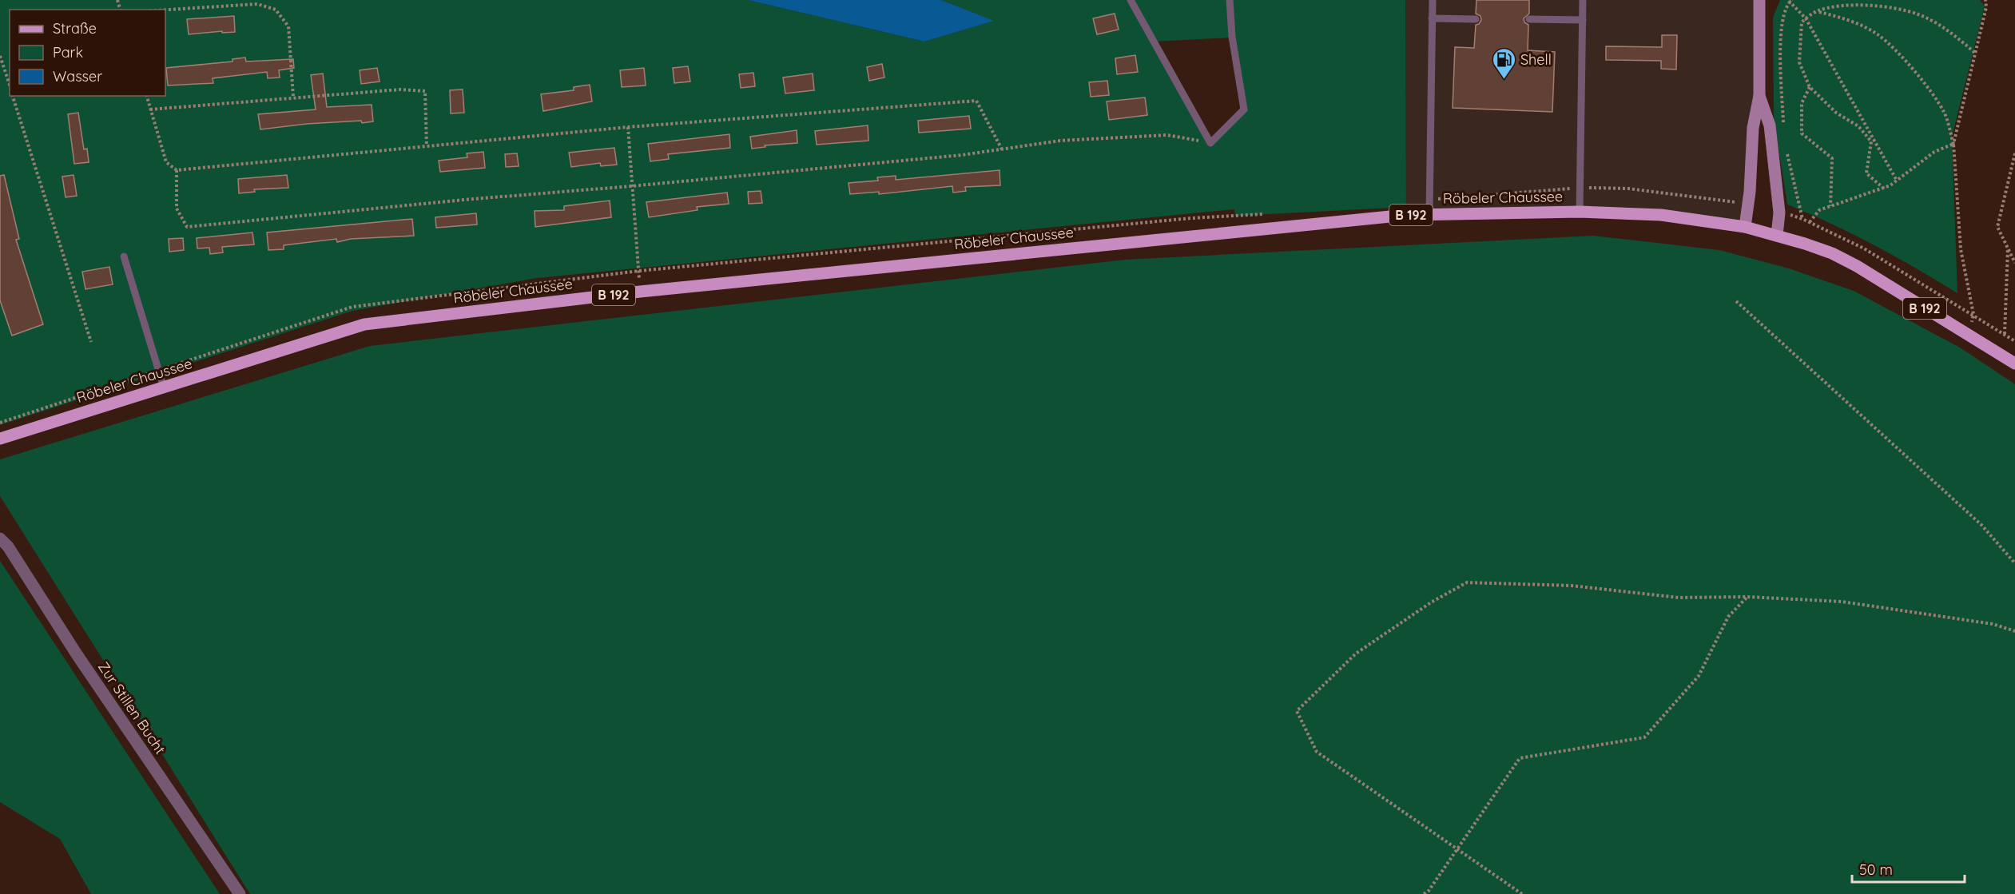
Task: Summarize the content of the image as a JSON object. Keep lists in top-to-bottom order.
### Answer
{
  "streets": {
    "main road": ["Röbeler Chaussee", "B 192"],
    "street": ["Zur Stillen Bucht"]
  },
  "places": {
    "fuel station": ["Shell"]
  },
  "legend": ["Straße", "Park", "Wasser"],
  "scale_bar": "50 m"
}
